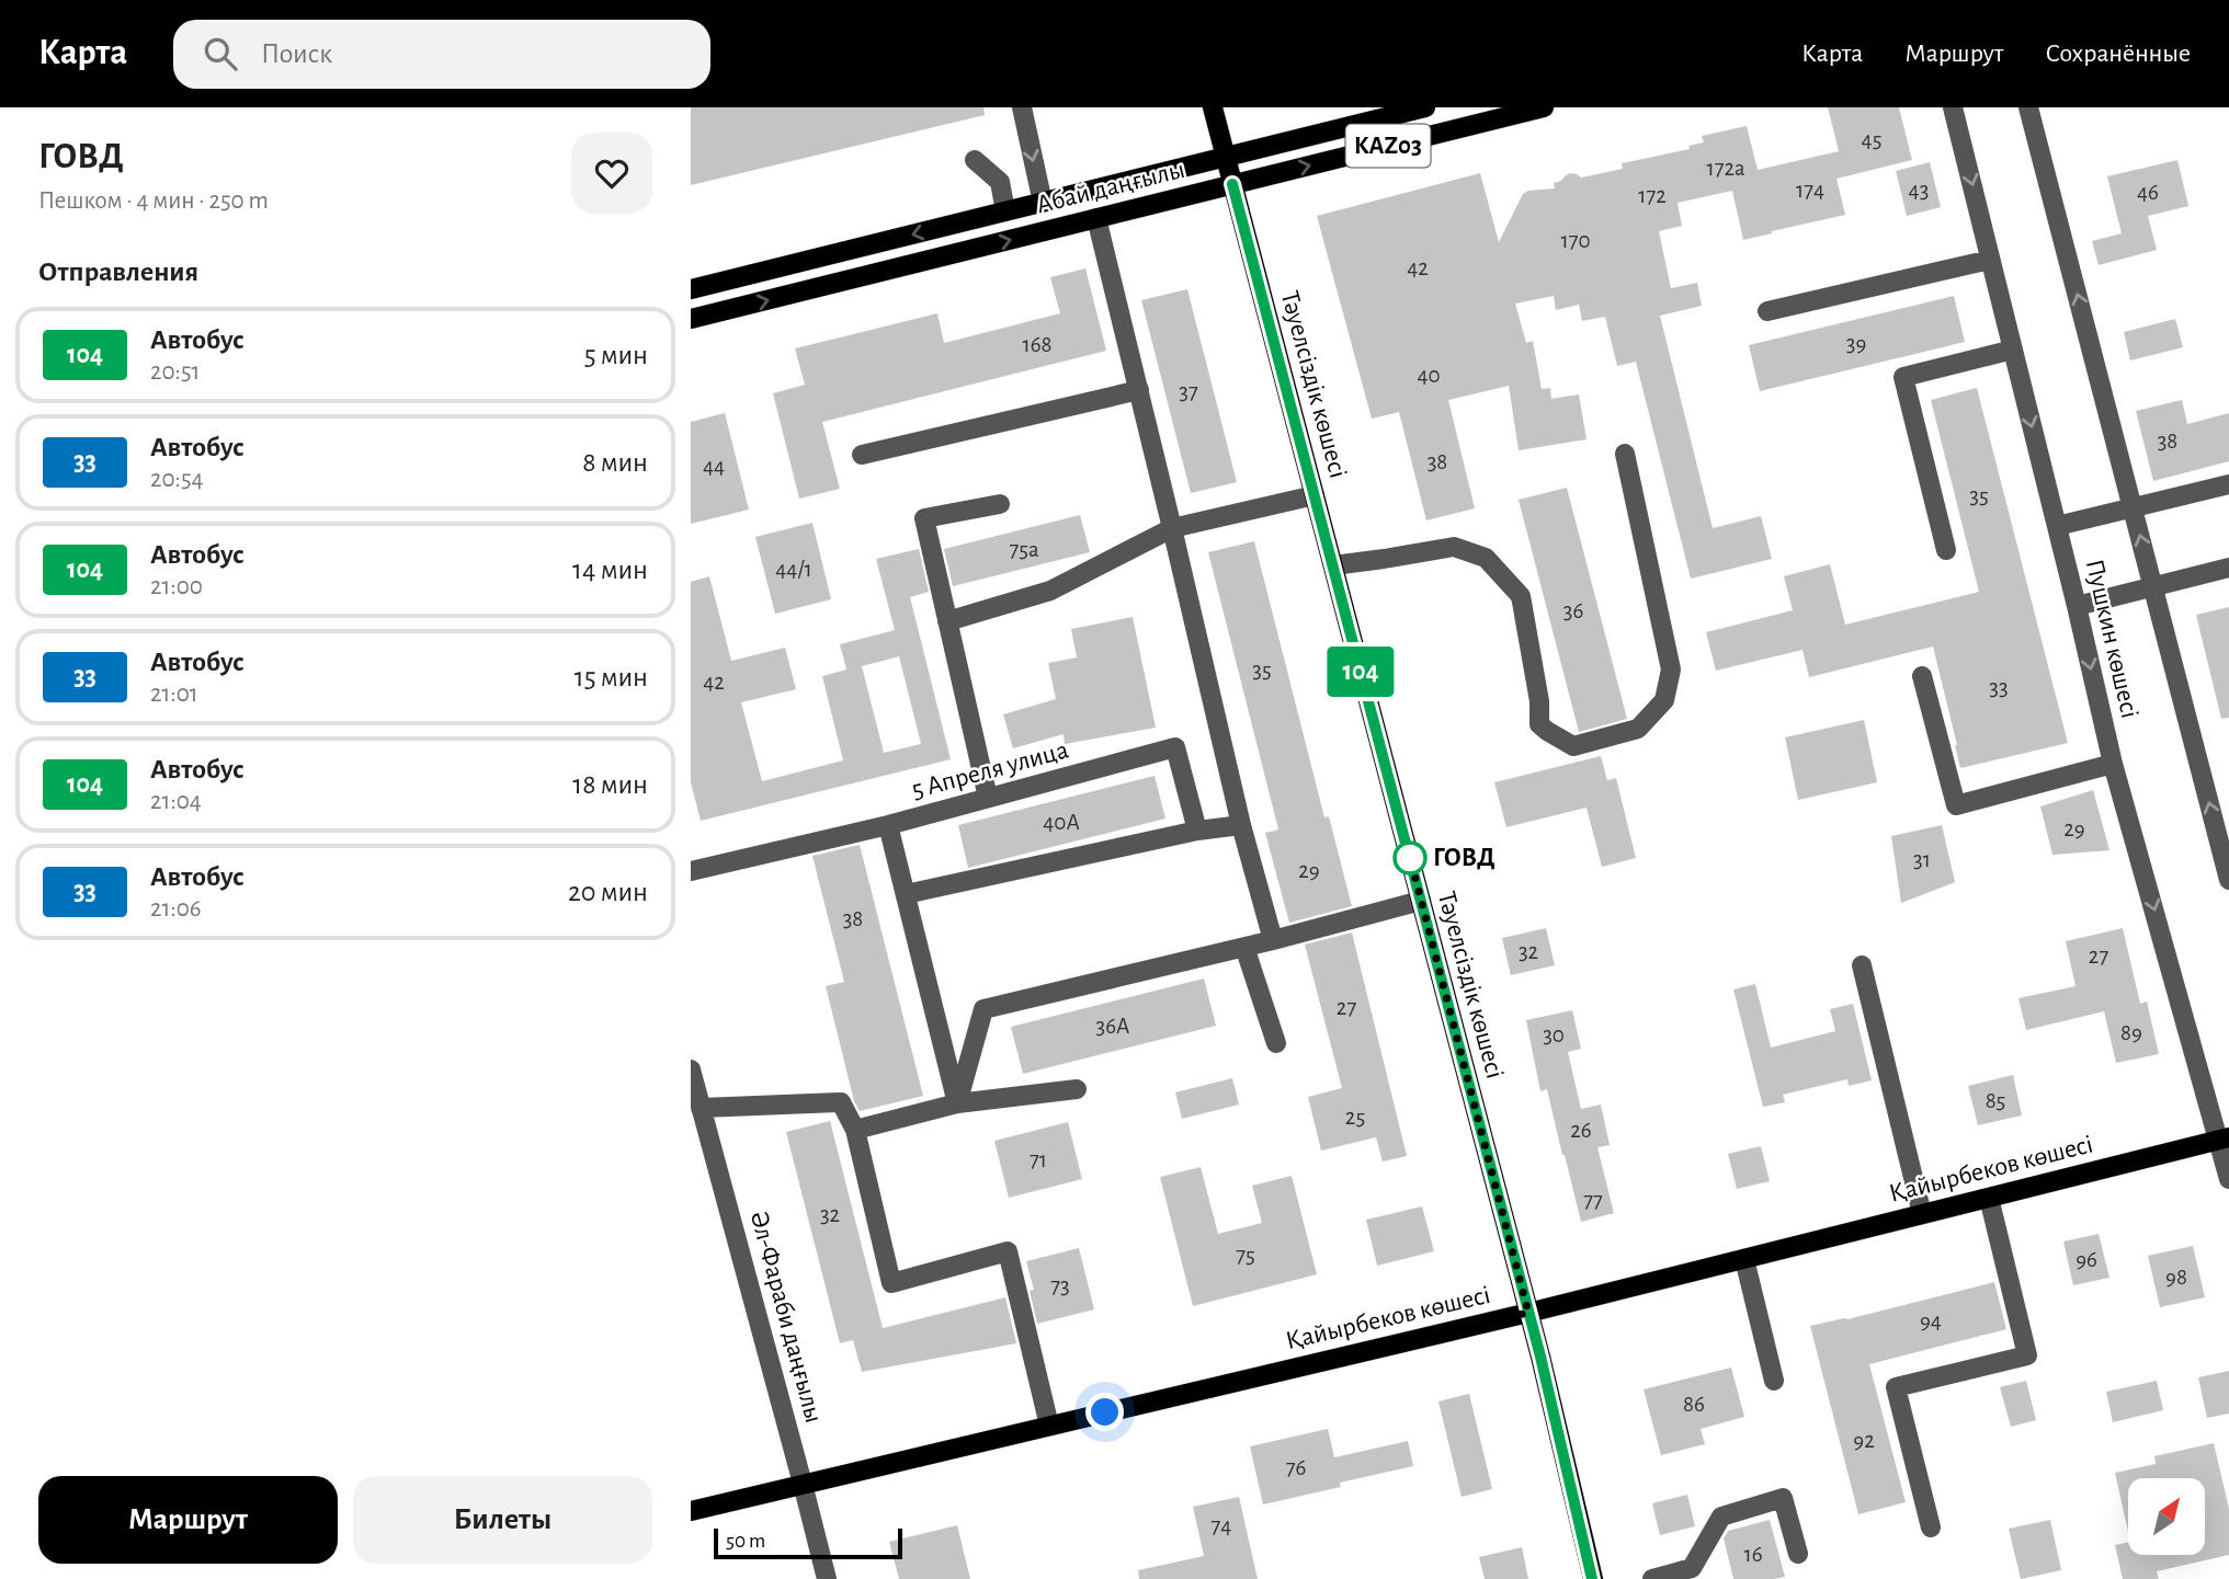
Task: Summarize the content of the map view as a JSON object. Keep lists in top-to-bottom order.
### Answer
{
  "streets": {
    "main road": [
      "KАZ03",
      "Абай даңғылы",
      "Тәуелсіздік көшесі",
      "Қайырбеков көшесі"
    ],
    "street": ["Пушкин көшесі", "5 Апреля улица", "Әл-Фараби даңғылы"]
  },
  "crossings": [
    ["Абай даңғылы", "Тәуелсіздік көшесі"],
    ["Тәуелсіздік көшесі", "Қайырбеков көшесі"],
    ["Пушкин көшесі", "Қайырбеков көшесі"],
    ["Қайырбеков көшесі", "Әл-Фараби даңғылы"]
  ],
  "places": ["ГОВД"],
  "lines": ["bus line 104"],
  "house_numbers": [
    "45",
    "172а",
    "174",
    "43",
    "46",
    "172",
    "170",
    "42",
    "39",
    "168",
    "40",
    "37",
    "38",
    "38",
    "44",
    "35",
    "75а",
    "44/1",
    "36",
    "35",
    "42",
    "33",
    "40А",
    "29",
    "31",
    "29",
    "38",
    "32",
    "27",
    "27",
    "36А",
    "89",
    "30",
    "85",
    "25",
    "26",
    "71",
    "77",
    "32",
    "75",
    "96",
    "98",
    "73",
    "94",
    "86",
    "92",
    "76",
    "74",
    "16"
  ],
  "scale_bar": "50 m",
  "north": "top right",
  "page": {
    "header": "Карта",
    "search": "Поиск",
    "nav": ["Карта", "Маршрут", "Сохранённые"],
    "heading": [
      ["ГОВД", "Пешком · 4 мин · 250 m"],
      "Отправления"
    ],
    "on_map": "104",
    "list": [
      {
        "mark": "104",
        "name": "Автобус",
        "note": "20:51",
        "value": "5 мин"
      },
      {
        "mark": "33",
        "name": "Автобус",
        "note": "20:54",
        "value": "8 мин"
      },
      {
        "mark": "104",
        "name": "Автобус",
        "note": "21:00",
        "value": "14 мин"
      },
      {
        "mark": "33",
        "name": "Автобус",
        "note": "21:01",
        "value": "15 мин"
      },
      {
        "mark": "104",
        "name": "Автобус",
        "note": "21:04",
        "value": "18 мин"
      },
      {
        "mark": "33",
        "name": "Автобус",
        "note": "21:06",
        "value": "20 мин"
      }
    ],
    "buttons": ["Маршрут", "Билеты"],
    "scale": "50 m"
  }
}
